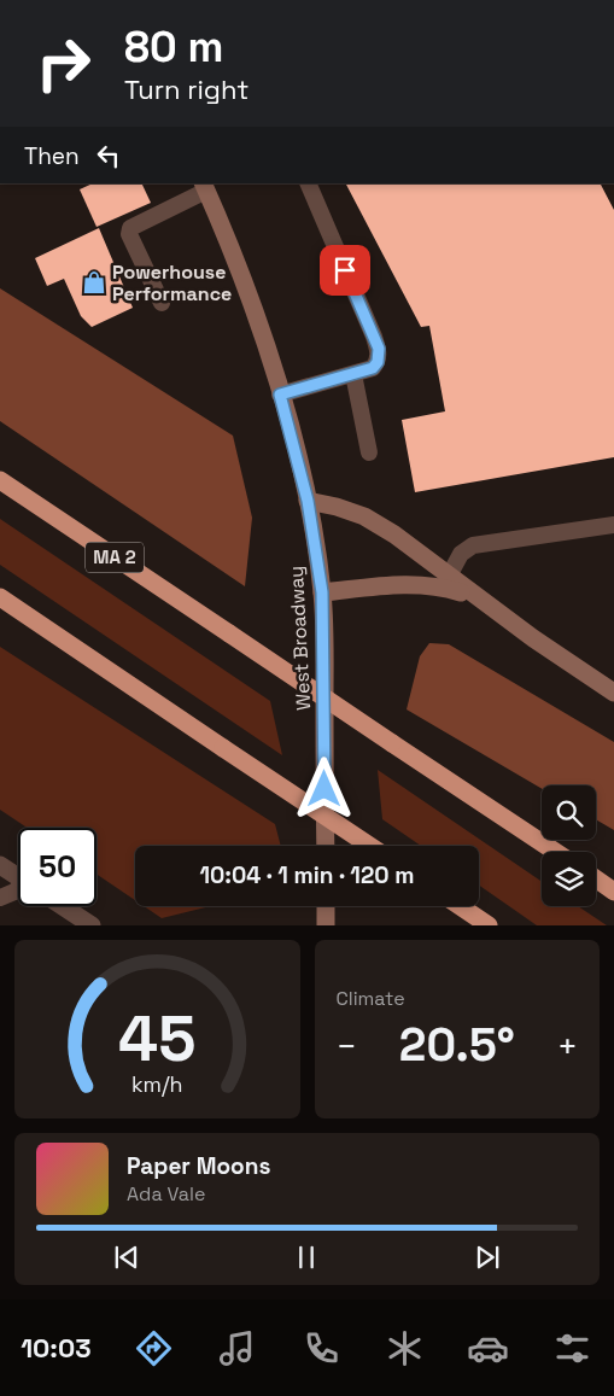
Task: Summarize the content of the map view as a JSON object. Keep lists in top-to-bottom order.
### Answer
{
  "streets": {
    "highway": ["MA 2"],
    "main road": ["West Broadway"]
  },
  "places": {
    "shop": ["Powerhouse Performance"]
  },
  "page": {
    "turn": ["80 m", "Turn right"],
    "then": "Then",
    "limit": "50",
    "trip": "10:04 · 1 min · 120 m",
    "tile": "Climate",
    "heat": ["−", "20.5°", "+"],
    "song": ["Paper Moons", "Ada Vale"],
    "tabs": "10:03",
    "gauge": ["45", "km/h"]
  }
}
